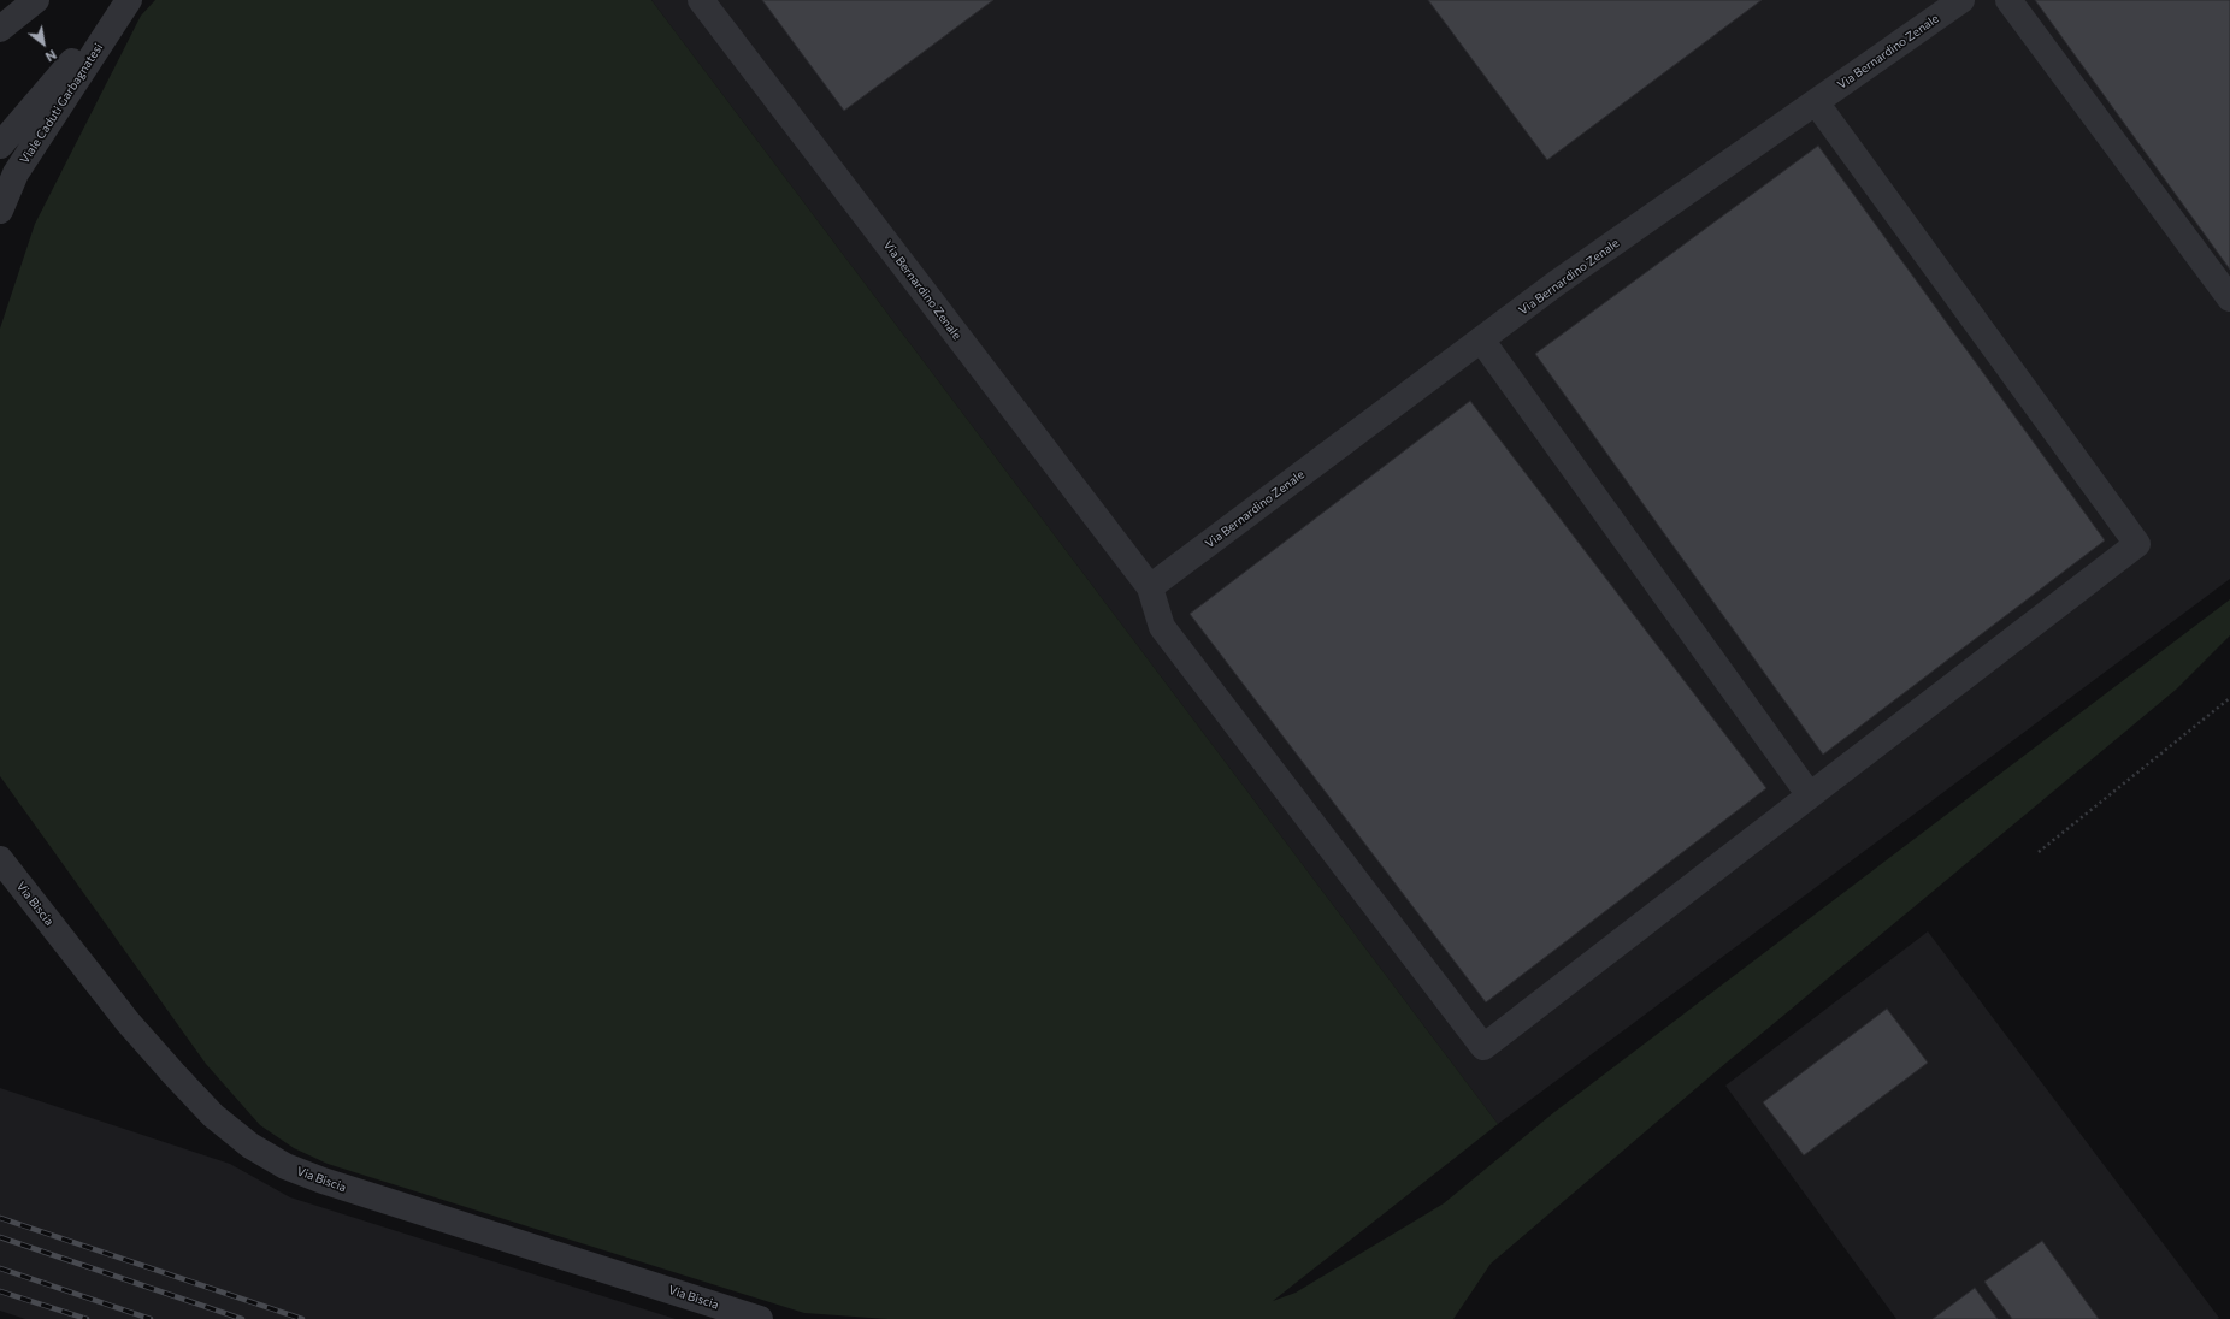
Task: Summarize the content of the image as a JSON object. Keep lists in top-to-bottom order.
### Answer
{
  "streets": {
    "street": ["Via Bernardino Zenale", "Viale Caduti Garbagnatesi", "Via Biscia"]
  },
  "north": "bottom right"
}
